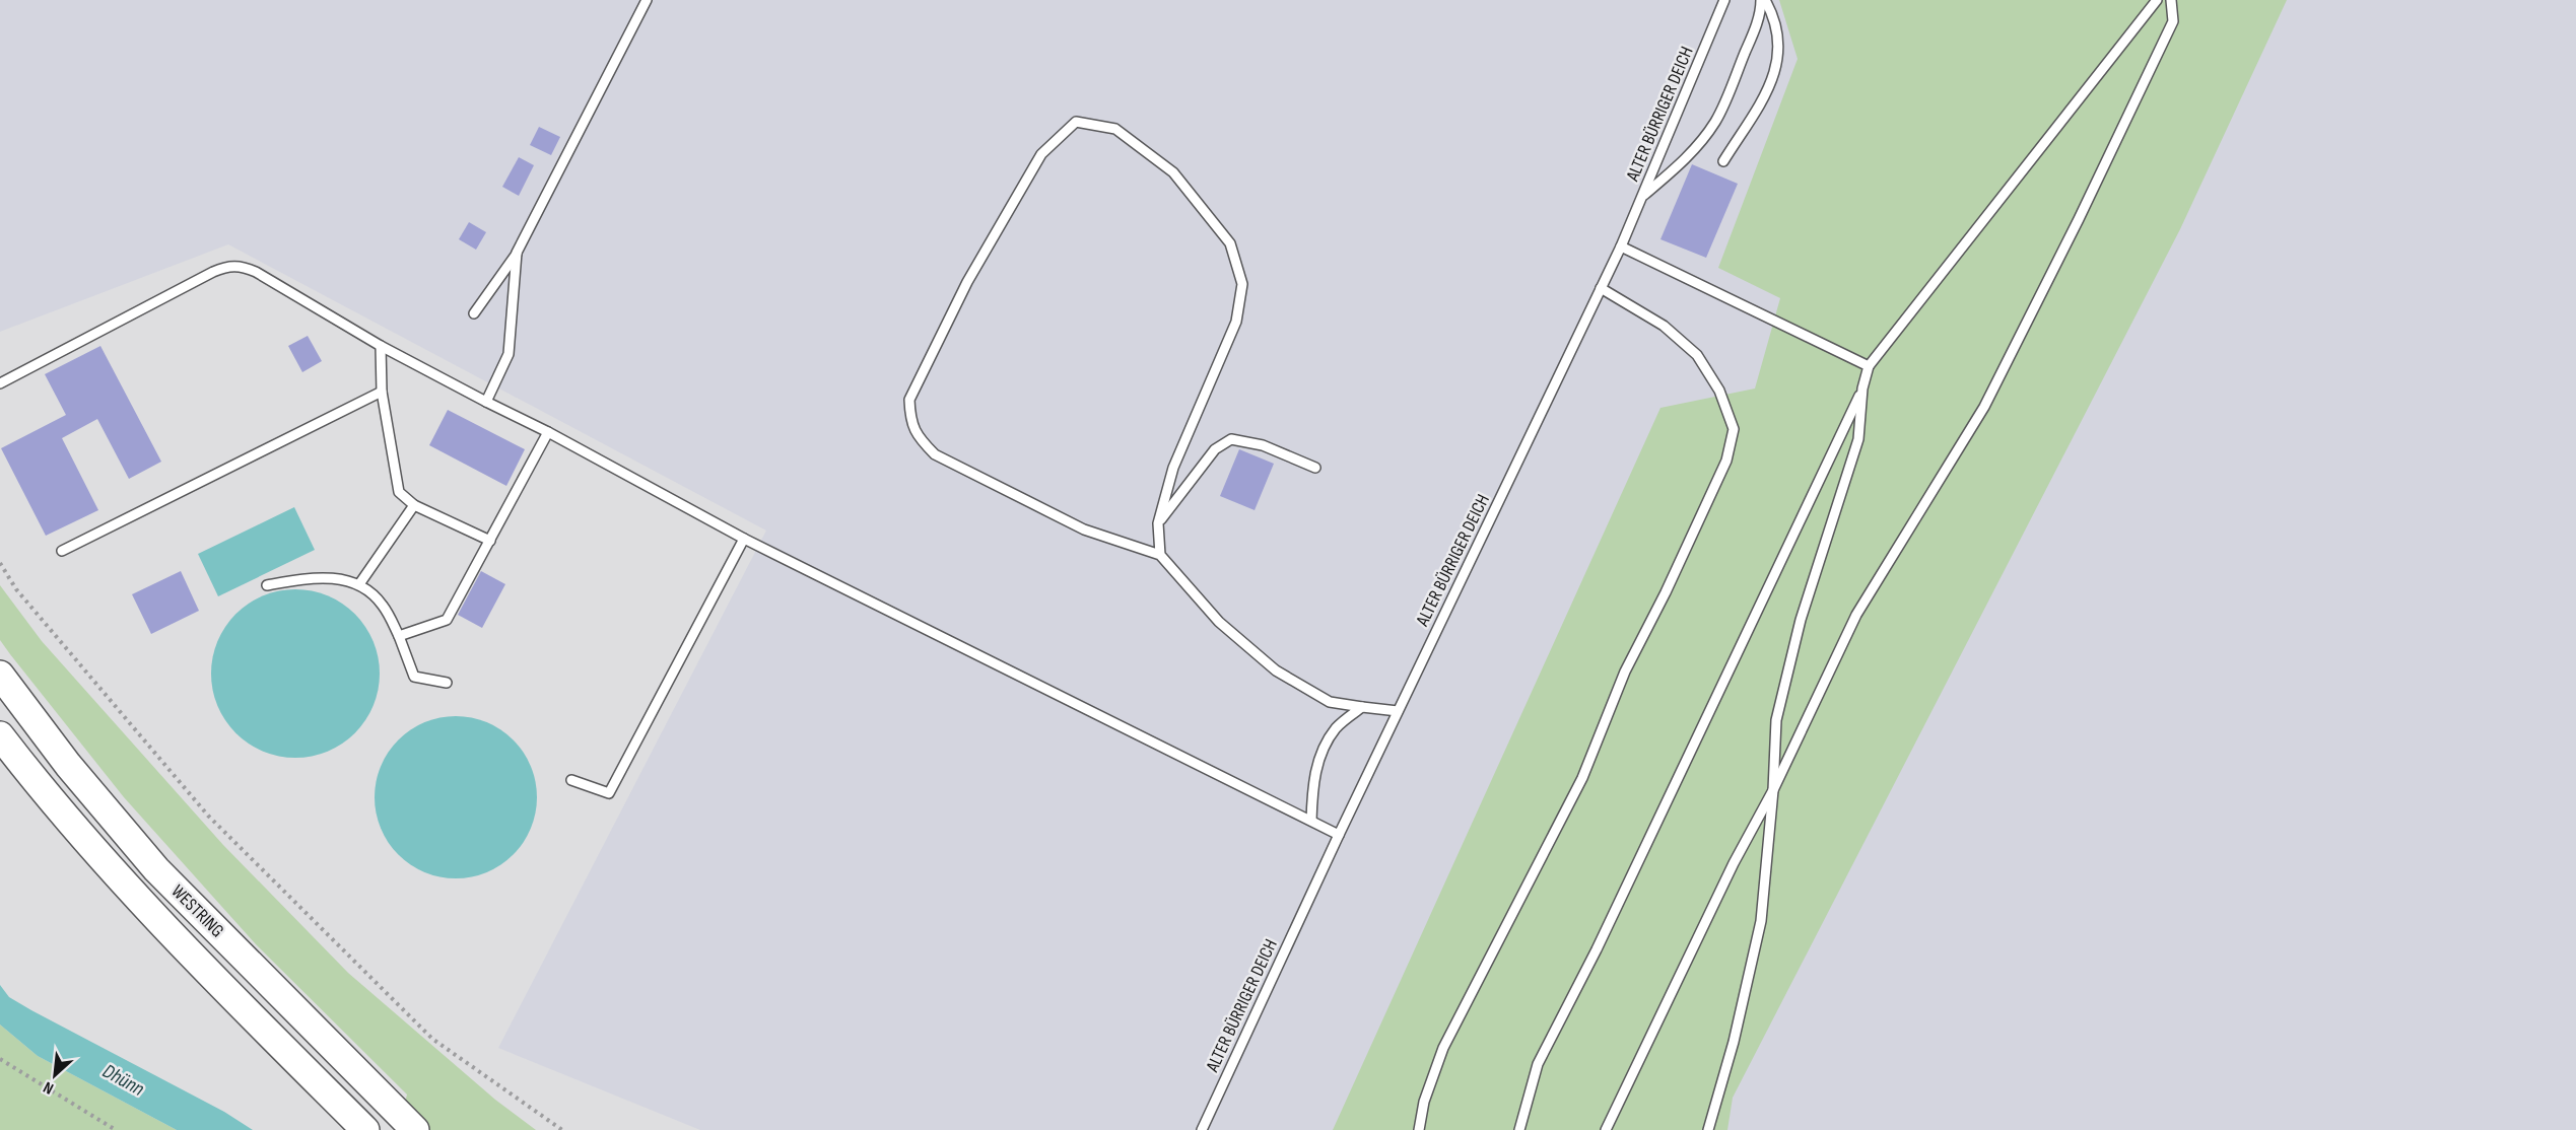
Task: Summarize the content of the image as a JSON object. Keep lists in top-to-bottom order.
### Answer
{
  "streets": {
    "main road": ["WESTRING"],
    "lane": ["ALTER BÜRRIGER DEICH"]
  },
  "water": ["Dhünn"],
  "north": "bottom left"
}
